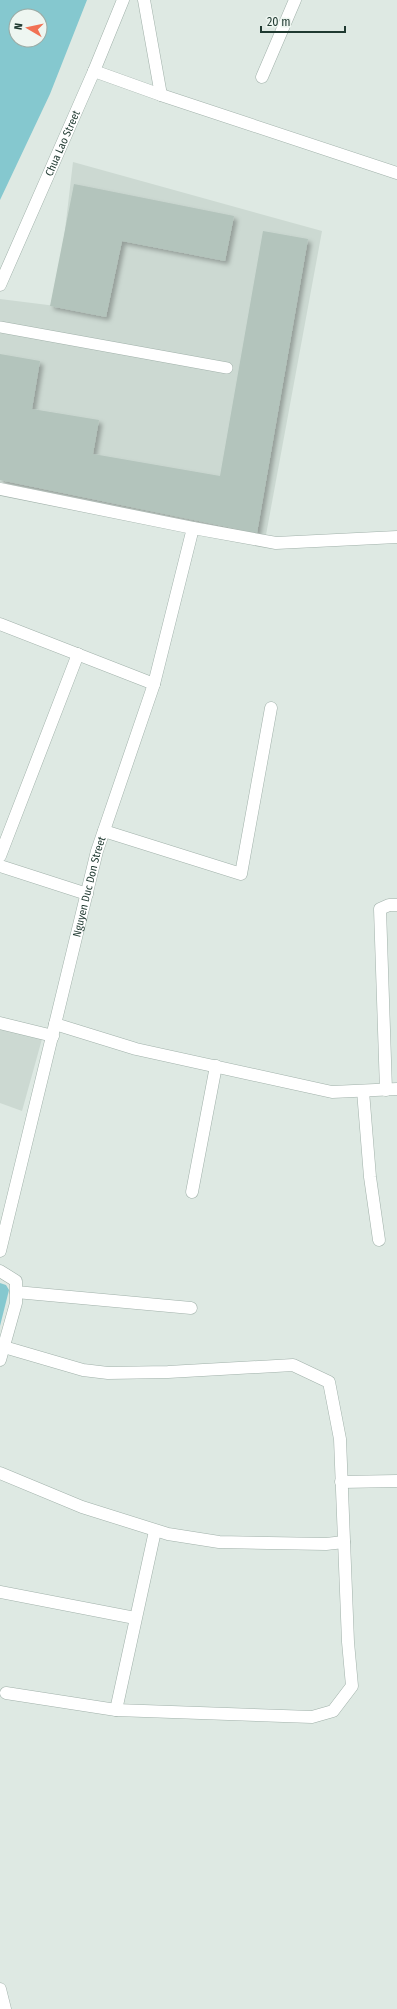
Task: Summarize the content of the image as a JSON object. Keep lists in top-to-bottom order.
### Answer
{
  "streets": {
    "street": ["Chua Lao Street", "Nguyen Duc Don Street"]
  },
  "scale_bar": "20 m",
  "north": "left"
}
